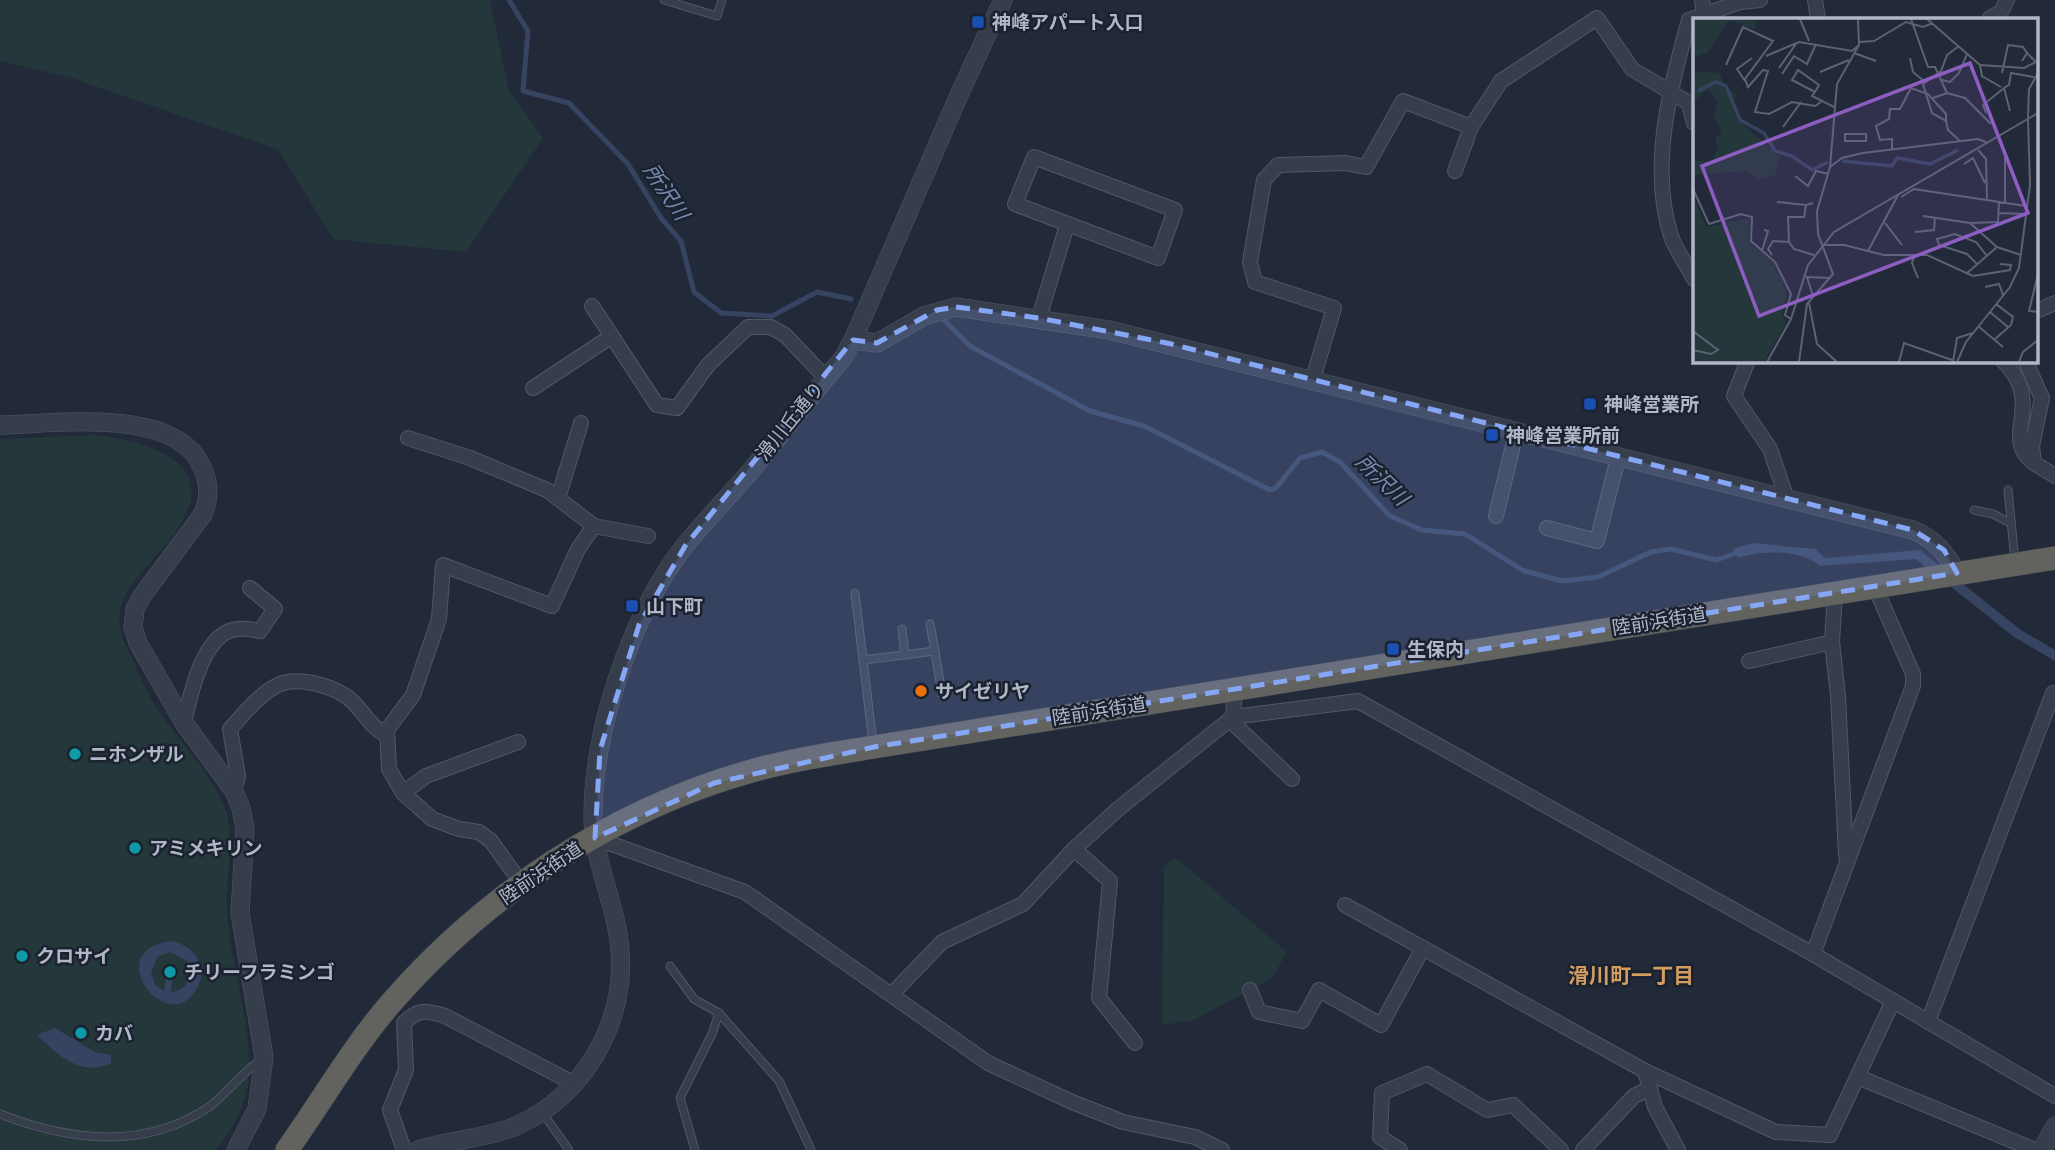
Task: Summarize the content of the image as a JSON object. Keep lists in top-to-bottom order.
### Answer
{
  "streets": {
    "highway": ["陸前浜街道"],
    "street": ["滑川丘通り"]
  },
  "crossings": [
    ["滑川丘通り", "陸前浜街道"]
  ],
  "districts": ["滑川町一丁目"],
  "water": ["所沢川"],
  "places": {
    "transit": [
      "神峰アパート入口",
      "神峰営業所",
      "神峰営業所前",
      "山下町",
      "生保内"
    ],
    "other": [
      "サイゼリヤ",
      "ニホンザル",
      "アミメキリン",
      "クロサイ",
      "チリーフラミンゴ",
      "カバ"
    ]
  }
}
